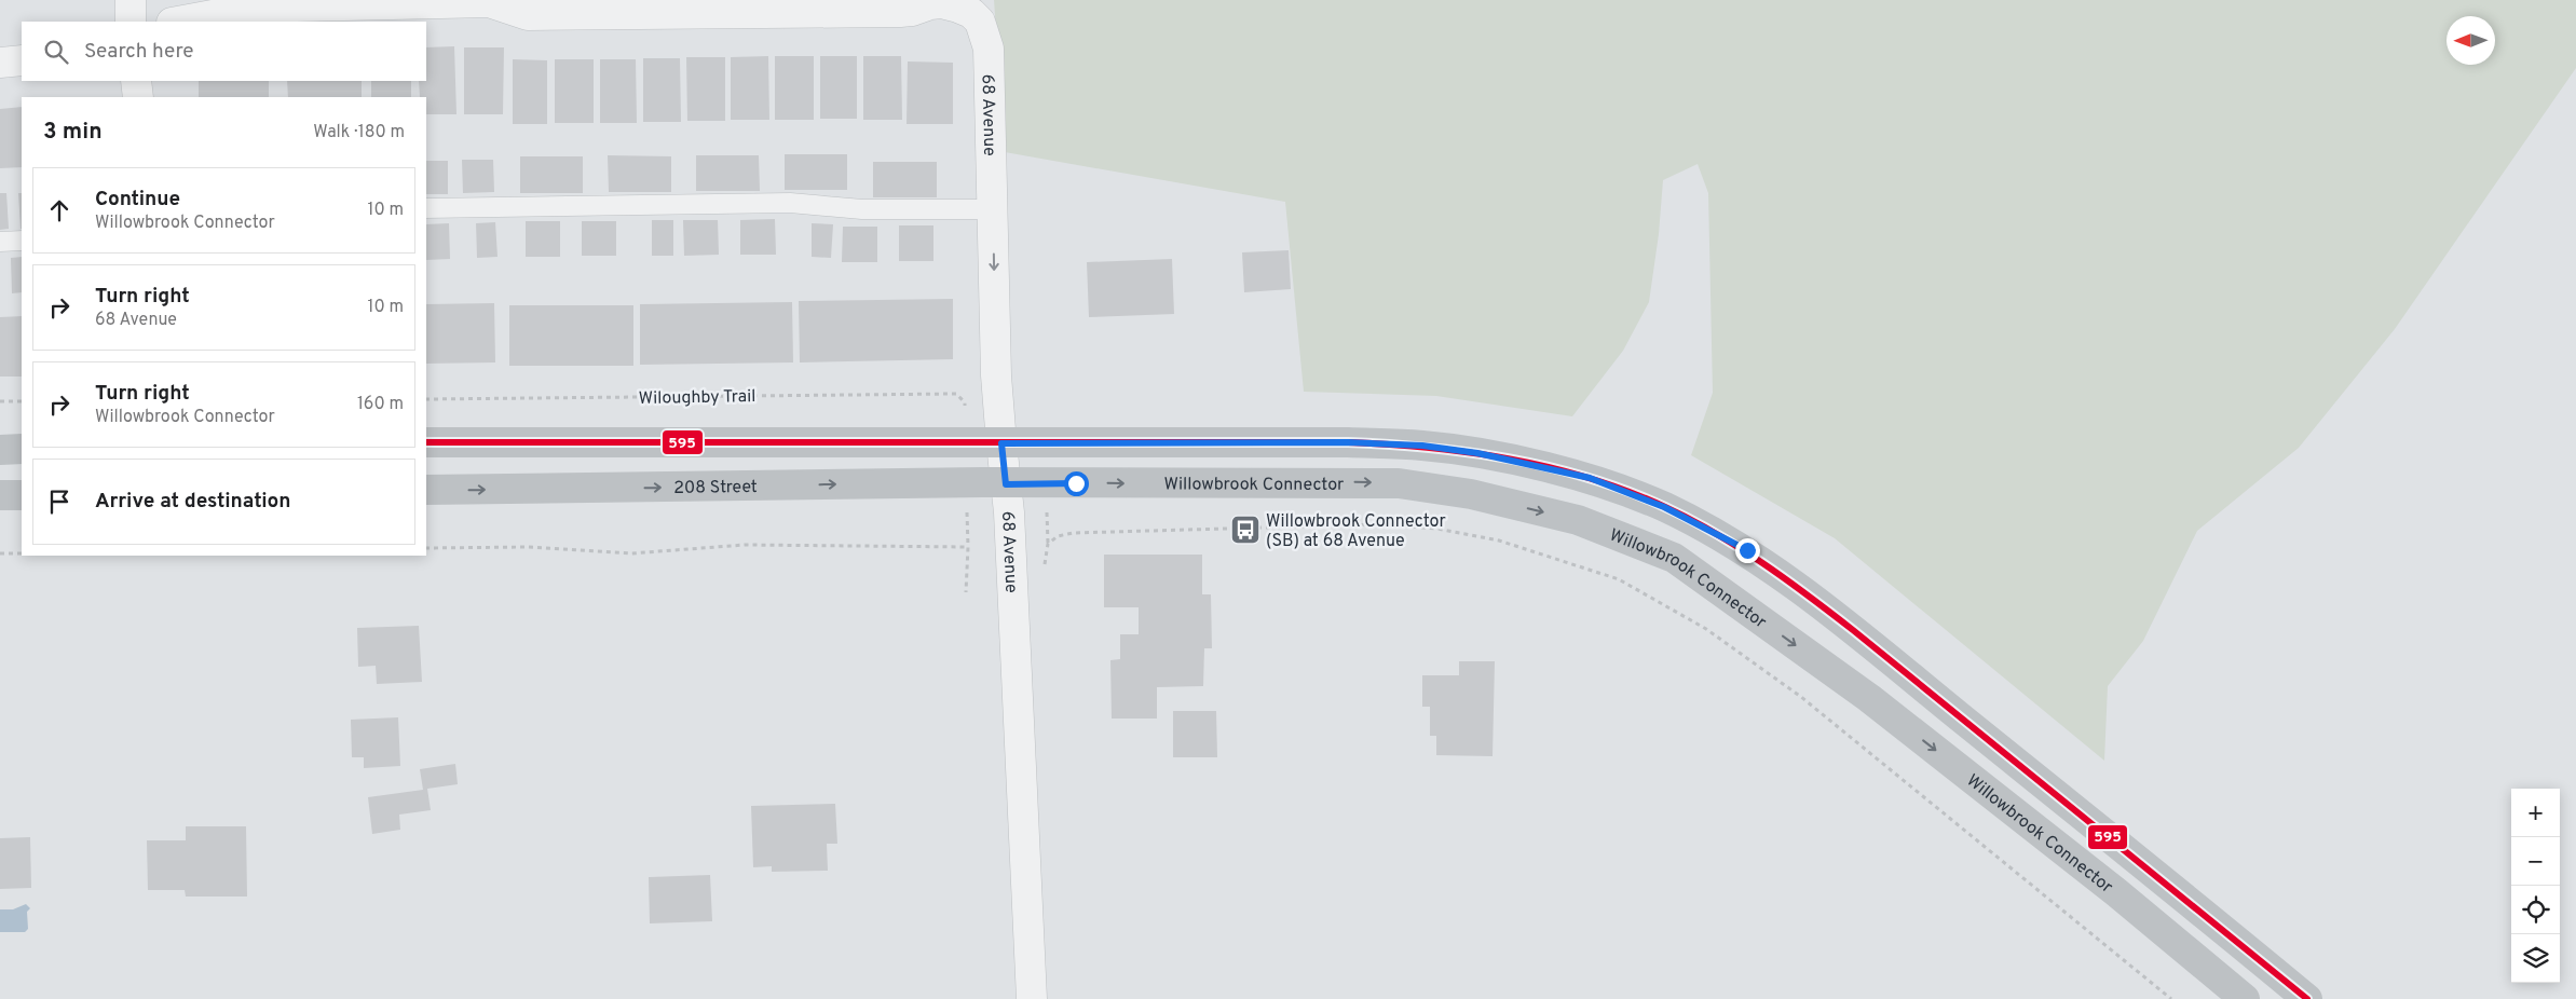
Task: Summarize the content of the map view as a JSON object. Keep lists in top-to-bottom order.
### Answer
{
  "streets": {
    "main road": ["Willowbrook Connector", "208 Street"],
    "street": ["68 Avenue"],
    "path": ["Wiloughby Trail"]
  },
  "crossings": [
    ["68 Avenue", "Willowbrook Connector"],
    ["68 Avenue", "208 Street"],
    ["Willowbrook Connector", "208 Street"]
  ],
  "places": {
    "bus stop": ["Willowbrook Connector (SB) at 68 Avenue"]
  },
  "lines": ["transit line 595"],
  "north": "left",
  "page": {
    "search": "Search here",
    "heading": ["3 min", "Walk · 180 m"],
    "list": [
      ["Continue", "Willowbrook Connector", "10 m"],
      ["Turn right", "68 Avenue", "10 m"],
      ["Turn right", "Willowbrook Connector", "160 m"],
      "Arrive at destination"
    ],
    "map_buttons": ["+", "−"]
  }
}
